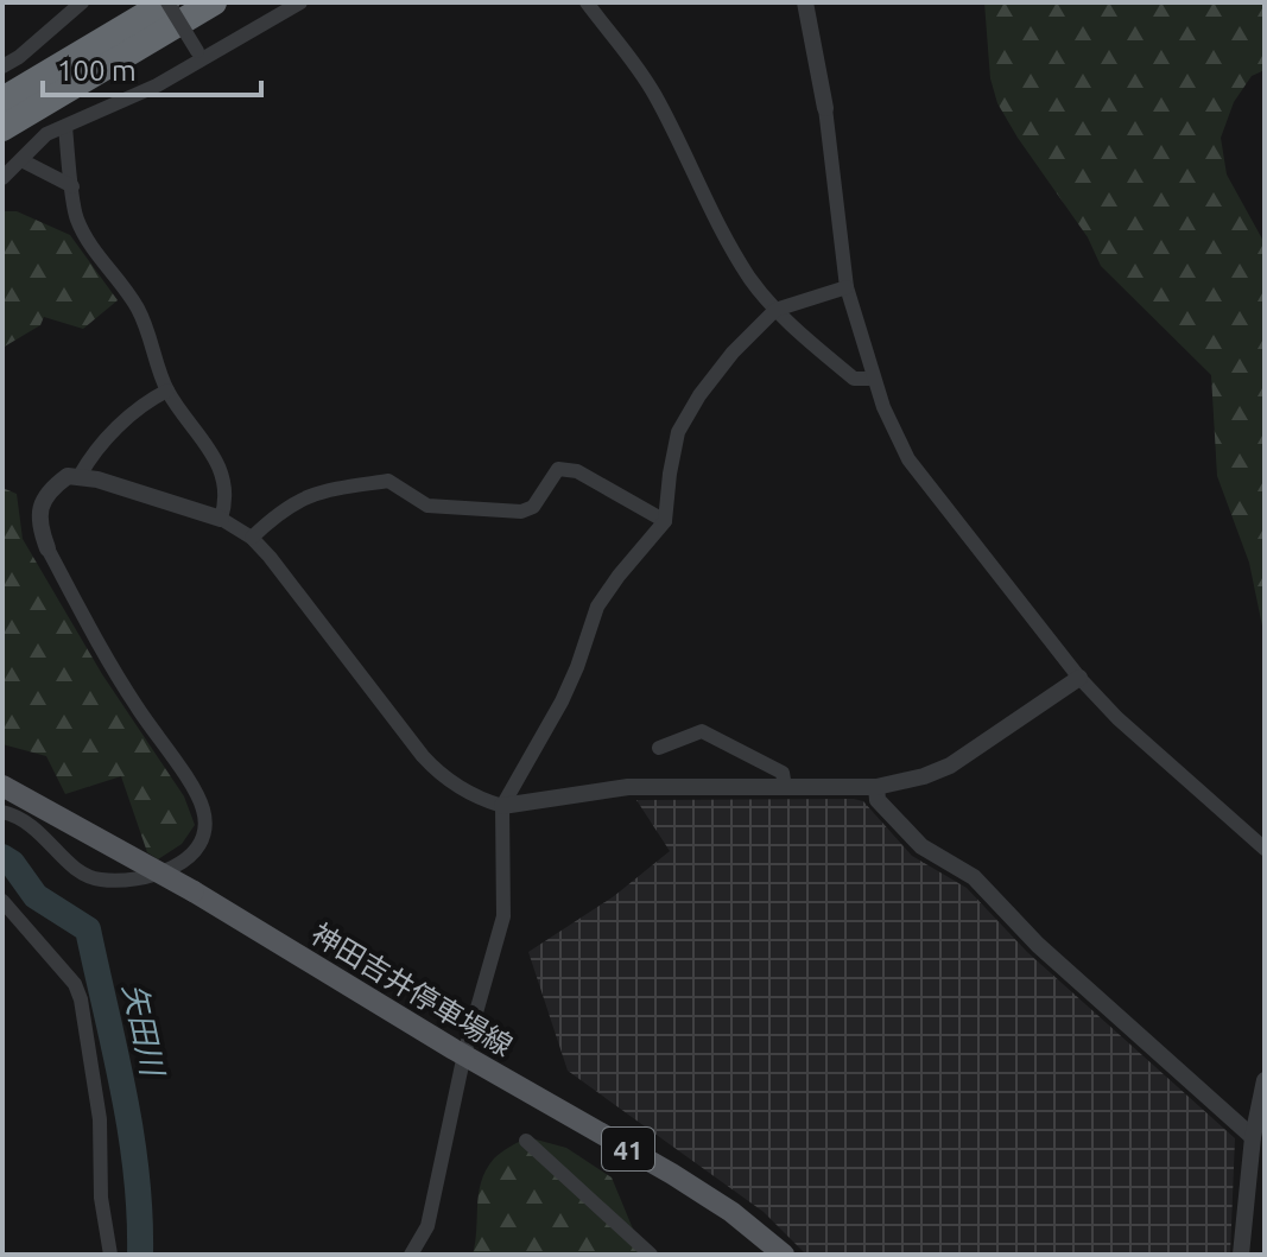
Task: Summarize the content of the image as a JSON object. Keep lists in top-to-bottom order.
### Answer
{
  "streets": {
    "main road": ["神田吉井停車場線", "41"]
  },
  "water": ["矢田川"],
  "scale_bar": "100 m"
}
